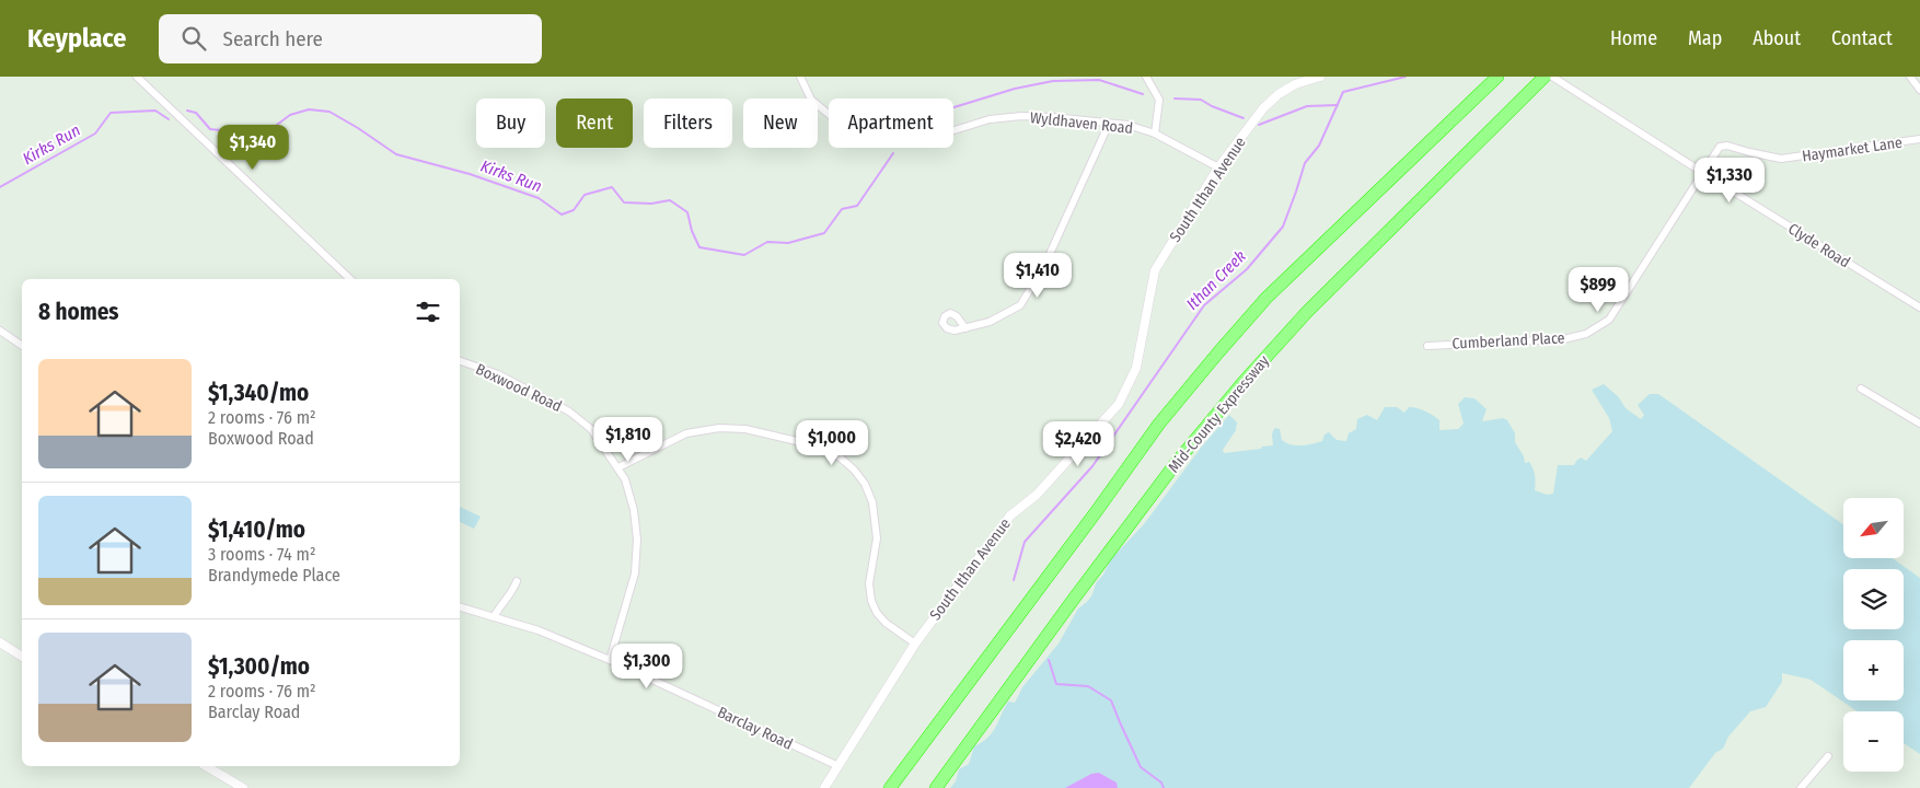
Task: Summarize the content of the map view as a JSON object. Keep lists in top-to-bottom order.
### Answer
{
  "streets": {
    "highway": ["Mid-County Expressway"],
    "street": [
      "Wyldhaven Road",
      "Haymarket Lane",
      "South Ithan Avenue",
      "Clyde Road",
      "Cumberland Place",
      "Boxwood Road",
      "Barclay Road"
    ]
  },
  "crossings": [
    ["Wyldhaven Road", "South Ithan Avenue"],
    ["Haymarket Lane", "Clyde Road"],
    ["Haymarket Lane", "Cumberland Place"],
    ["South Ithan Avenue", "Barclay Road"],
    ["Clyde Road", "Cumberland Place"],
    ["Boxwood Road", "Barclay Road"]
  ],
  "water": ["Kirks Run", "Ithan Creek"],
  "north": "bottom left",
  "page": {
    "header": "Keyplace",
    "search": "Search here",
    "nav": [
      "Home",
      "Map",
      "About",
      "Contact"
    ],
    "chip": [
      "Buy",
      "Rent",
      "Filters",
      "New",
      "Apartment"
    ],
    "price": [
      "$1,340",
      "$1,330",
      "$1,410",
      "$899",
      "$1,810",
      "$1,000",
      "$2,420",
      "$1,300"
    ],
    "heading": "8 homes",
    "list": [
      {
        "name": "$1,340/mo",
        "note": "2 rooms · 76 m² · Boxwood Road"
      },
      {
        "name": "$1,410/mo",
        "note": "3 rooms · 74 m² · Brandymede Place"
      },
      {
        "name": "$1,300/mo",
        "note": "2 rooms · 76 m² · Barclay Road"
      }
    ],
    "map_buttons": ["+", "−"]
  }
}
